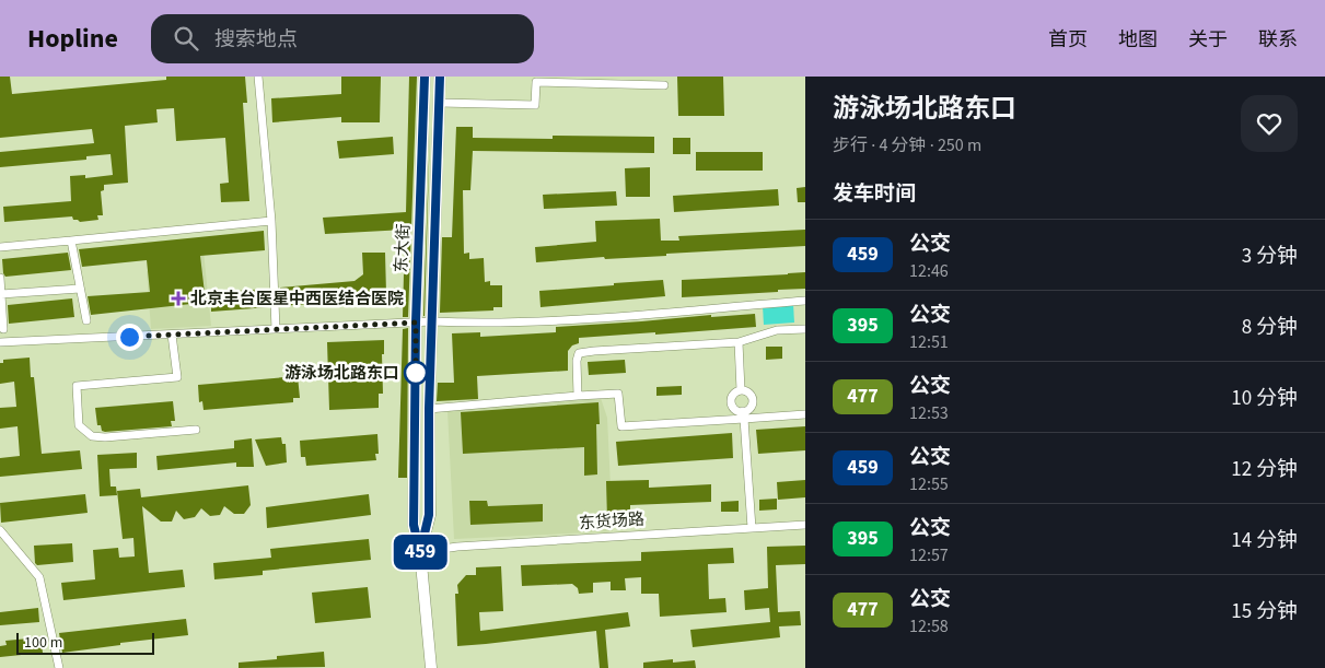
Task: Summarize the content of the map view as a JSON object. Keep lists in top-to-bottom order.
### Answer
{
  "streets": {
    "main road": ["东大街"],
    "street": ["东货场路"]
  },
  "crossings": [
    ["东大街", "东货场路"]
  ],
  "places": {
    "health": ["北京丰台医星中西医结合医院"],
    "other": ["游泳场北路东口"]
  },
  "lines": ["bus line 459"],
  "scale_bar": "100 m",
  "page": {
    "header": "Hopline",
    "search": "搜索地点",
    "nav": [
      "首页",
      "地图",
      "关于",
      "联系"
    ],
    "on_map": "459",
    "heading": [
      ["游泳场北路东口", "步行 · 4 分钟 · 250 m"],
      "发车时间"
    ],
    "list": [
      {
        "mark": "459",
        "name": "公交",
        "note": "12:46",
        "value": "3 分钟"
      },
      {
        "mark": "395",
        "name": "公交",
        "note": "12:51",
        "value": "8 分钟"
      },
      {
        "mark": "477",
        "name": "公交",
        "note": "12:53",
        "value": "10 分钟"
      },
      {
        "mark": "459",
        "name": "公交",
        "note": "12:55",
        "value": "12 分钟"
      },
      {
        "mark": "395",
        "name": "公交",
        "note": "12:57",
        "value": "14 分钟"
      },
      {
        "mark": "477",
        "name": "公交",
        "note": "12:58",
        "value": "15 分钟"
      }
    ],
    "scale": "100 m"
  }
}
